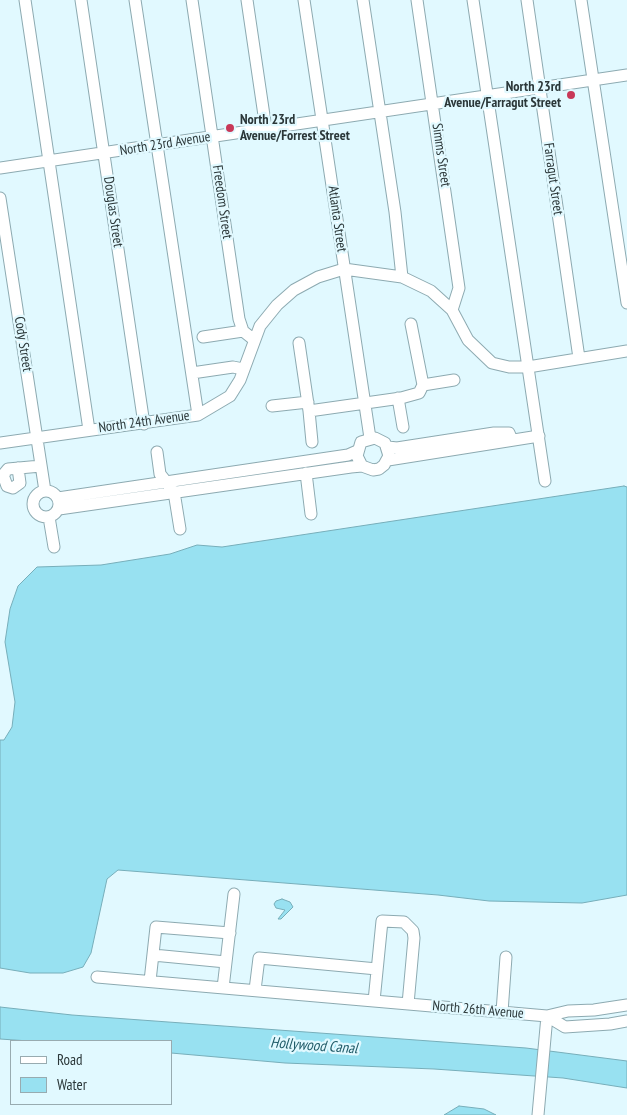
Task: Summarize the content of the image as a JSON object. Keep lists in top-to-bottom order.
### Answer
{
  "streets": {
    "street": [
      "North 23rd Avenue",
      "Simms Street",
      "Farragut Street",
      "Freedom Street",
      "Douglas Street",
      "Atlanta Street",
      "Cody Street",
      "North 24th Avenue",
      "North 26th Avenue"
    ]
  },
  "crossings": [
    ["North 23rd Avenue", "Simms Street"],
    ["North 23rd Avenue", "Farragut Street"],
    ["North 23rd Avenue", "Freedom Street"],
    ["North 23rd Avenue", "Douglas Street"],
    ["North 23rd Avenue", "Atlanta Street"],
    ["Simms Street", "North 24th Avenue"],
    ["Farragut Street", "North 24th Avenue"],
    ["Douglas Street", "North 24th Avenue"],
    ["Atlanta Street", "North 24th Avenue"],
    ["Cody Street", "North 24th Avenue"]
  ],
  "water": ["Hollywood Canal"],
  "places": ["North 23rd Avenue/Farragut Street", "North 23rd Avenue/Forrest Street"],
  "legend": ["Road", "Water"]
}
